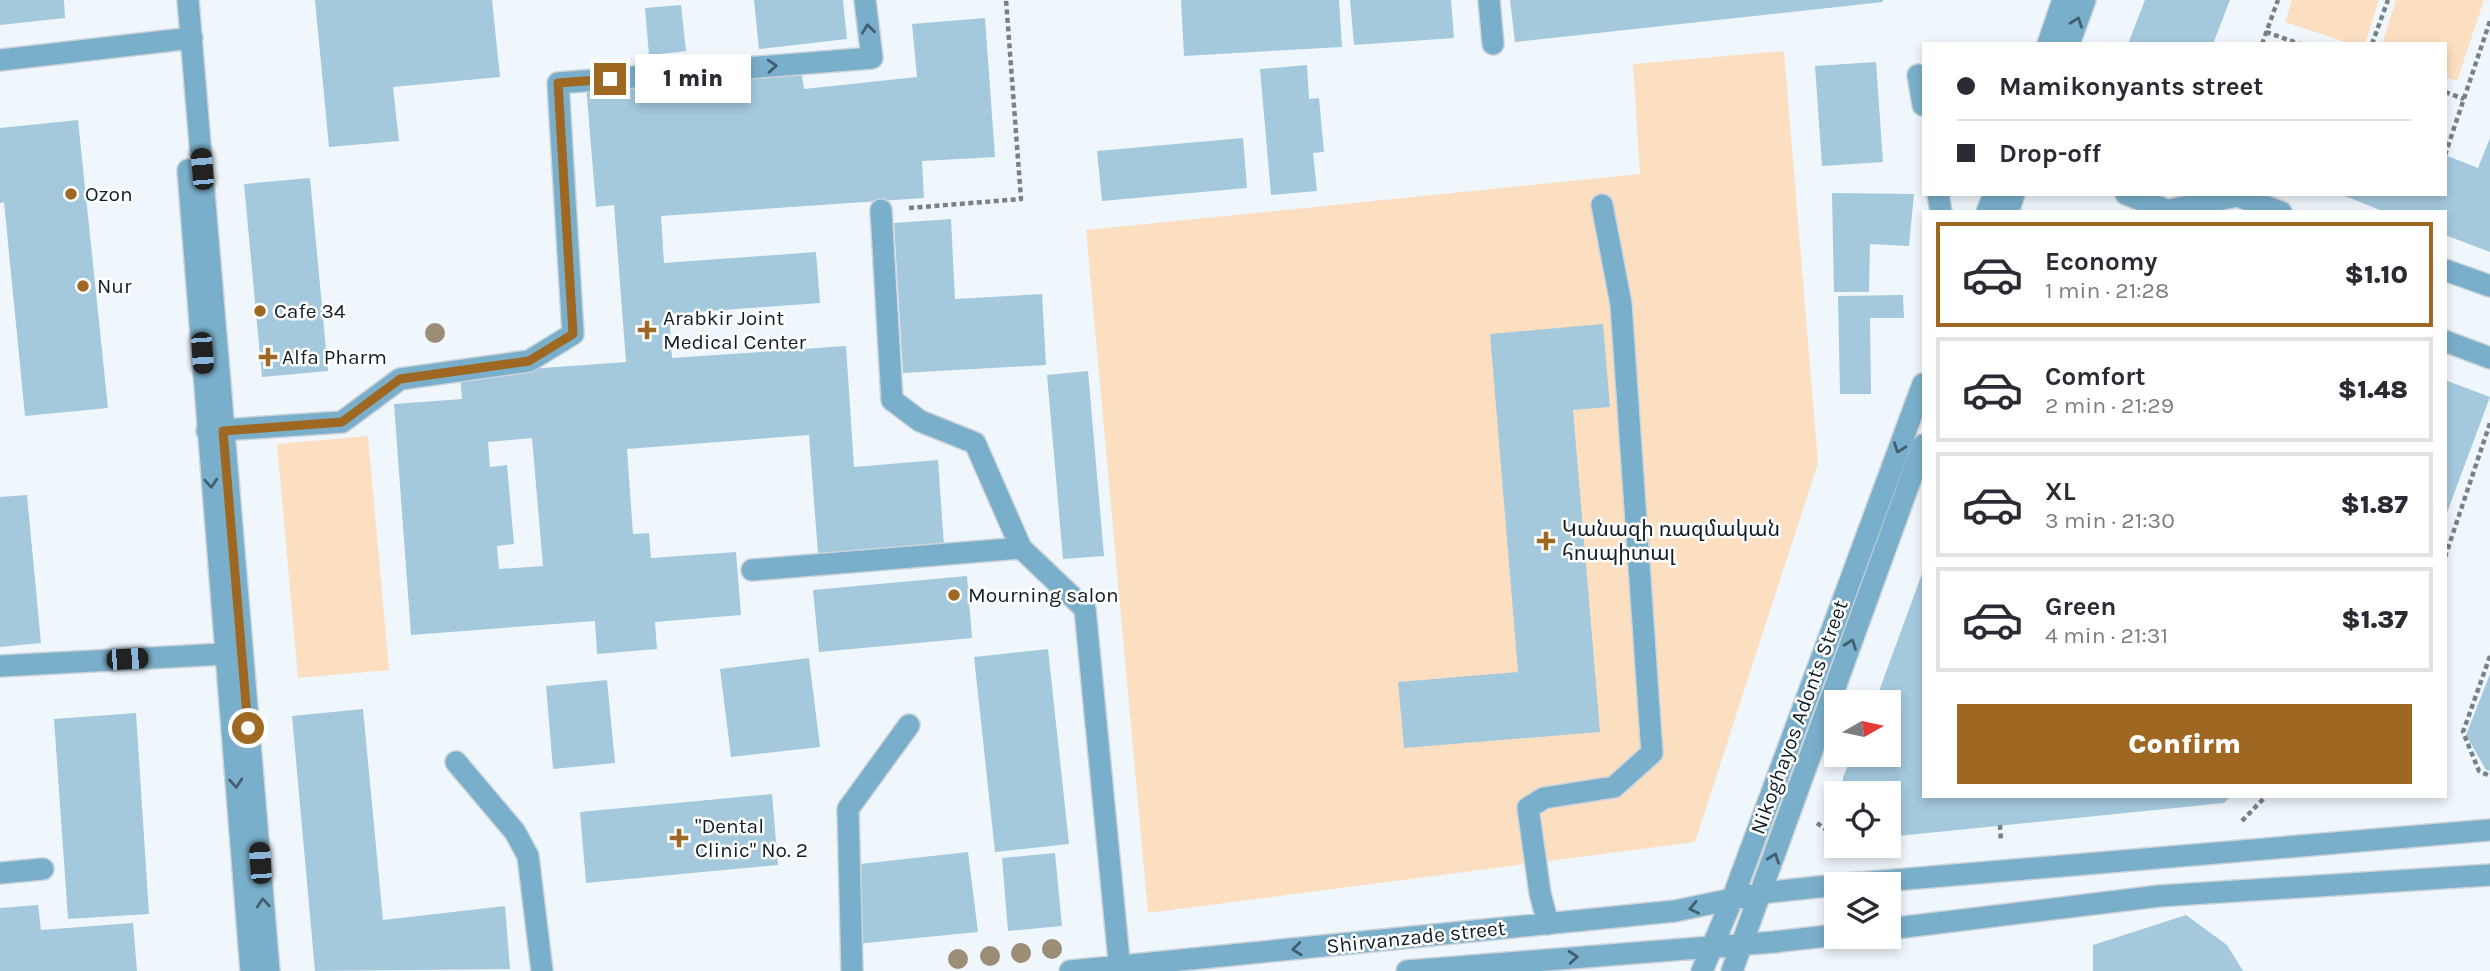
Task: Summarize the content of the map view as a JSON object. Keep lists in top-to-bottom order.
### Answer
{
  "streets": {
    "street": ["Nikoghayos Adonts Street", "Shirvanzade street"]
  },
  "crossings": [
    ["Nikoghayos Adonts Street", "Shirvanzade street"]
  ],
  "places": {
    "other": [
      "Ozon",
      "Nur",
      "Cafe 34",
      "Mourning salon"
    ],
    "health": [
      "Arabkir Joint Medical Center",
      "Alfa Pharm",
      "Կանազի ռազմական հոսպիտալ",
      "\"Dental Clinic\" No. 2"
    ]
  },
  "north": "right",
  "page": {
    "banner": ["Mamikonyants street", "Drop-off"],
    "bubble": "1 min",
    "list": [
      {
        "name": "Economy",
        "note": "1 min · 21:28",
        "value": "$1.10"
      },
      {
        "name": "Comfort",
        "note": "2 min · 21:29",
        "value": "$1.48"
      },
      {
        "name": "XL",
        "note": "3 min · 21:30",
        "value": "$1.87"
      },
      {
        "name": "Green",
        "note": "4 min · 21:31",
        "value": "$1.37"
      }
    ],
    "buttons": "Confirm"
  }
}
